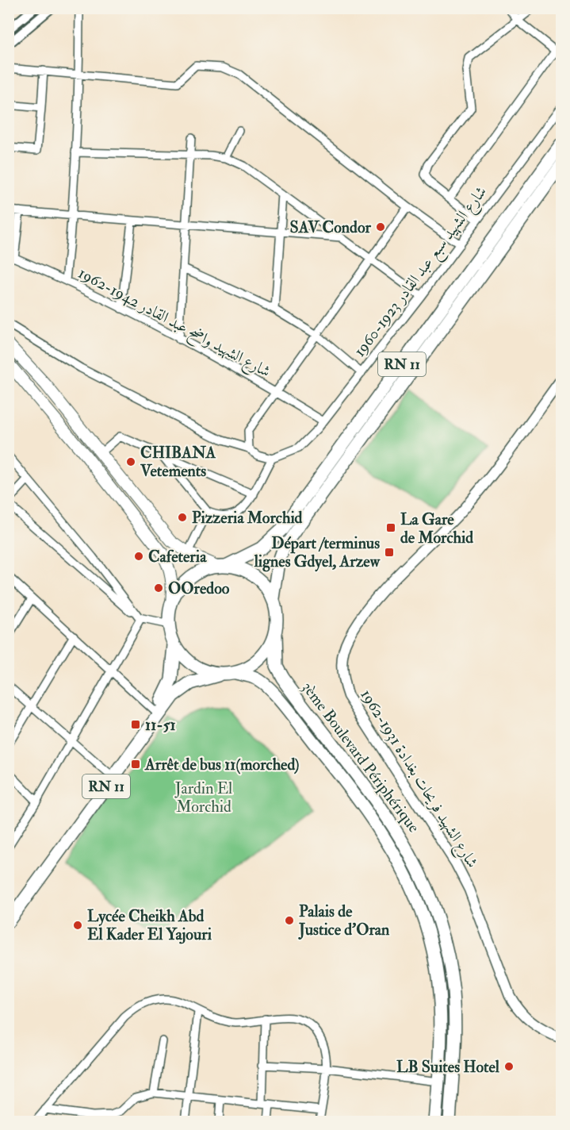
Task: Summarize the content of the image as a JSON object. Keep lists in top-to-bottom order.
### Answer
{
  "streets": {
    "highway": ["RN 11", "3ème Boulevard Périphérique"],
    "main road": ["شارع الشهيد فريحات بغدادة 1931-1962"],
    "street": ["شارع الشهيد سبع عبد القادر 1923-1960", "شارع الشهيد واضح عبد القادر 1942-1962"]
  },
  "crossings": [
    ["شارع الشهيد سبع عبد القادر 1923-1960", "شارع الشهيد واضح عبد القادر 1942-1962"],
    ["RN 11", "3ème Boulevard Périphérique"]
  ],
  "parks": ["Jardin El Morchid"],
  "places": {
    "other": [
      "SAV Condor",
      "CHIBANA Vetements",
      "Pizzeria Morchid",
      "Cafeteria",
      "OOredoo",
      "Palais de Justice d'Oran",
      "Lycée Cheikh Abd El Kader El Yajouri",
      "LB Suites Hotel"
    ],
    "transit": [
      "La Gare de Morchid",
      "Départ /terminus lignes Gdyel, Arzew",
      "11-51",
      "Arrêt de bus 11(morched)"
    ]
  }
}
